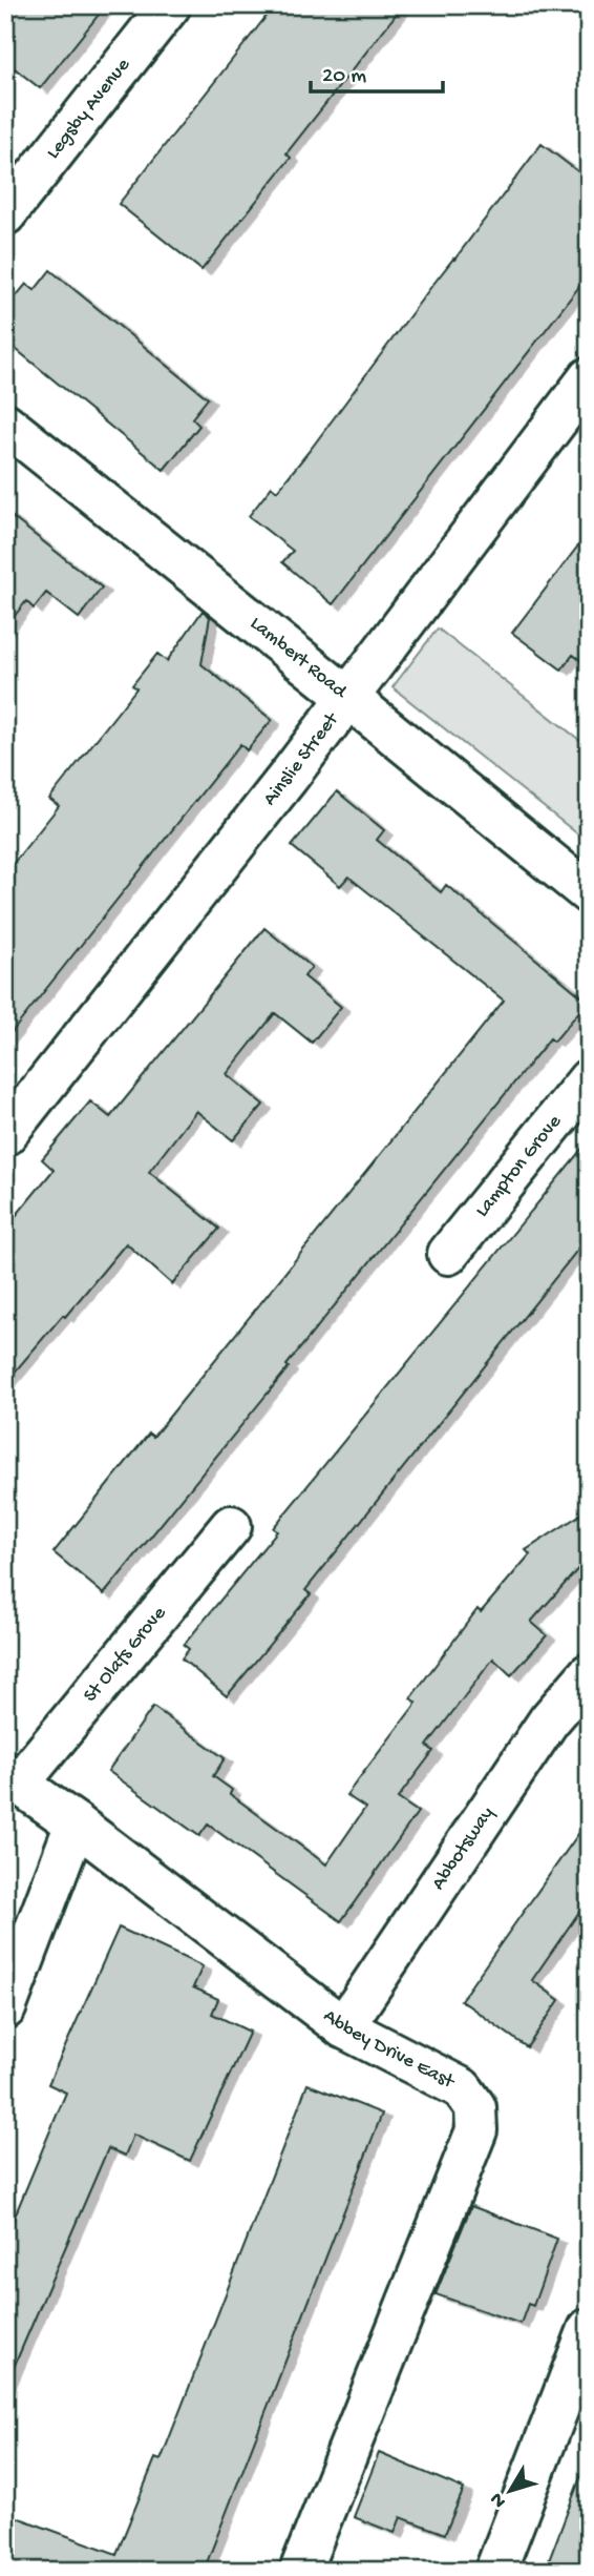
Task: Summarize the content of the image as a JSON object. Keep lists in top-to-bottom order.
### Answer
{
  "streets": {
    "street": [
      "Legsby Avenue",
      "Lambert Road",
      "Ainslie Street",
      "Lampton Grove",
      "St Olafs Grove",
      "Abbotsway",
      "Abbey Drive East"
    ]
  },
  "crossings": [
    ["Lambert Road", "Ainslie Street"],
    ["St Olafs Grove", "Abbey Drive East"],
    ["Abbotsway", "Abbey Drive East"]
  ],
  "scale_bar": "20 m",
  "north": "bottom left"
}
